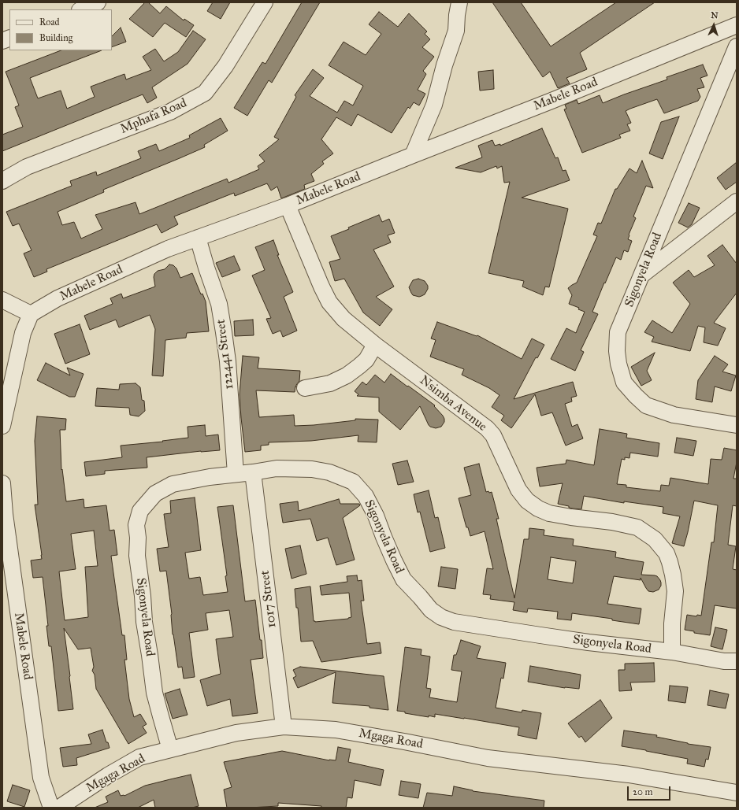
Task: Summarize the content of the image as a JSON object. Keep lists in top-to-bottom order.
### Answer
{
  "streets": {
    "street": [
      "Mabele Road",
      "Mphafa Road",
      "Sigonyela Road",
      "122441 Street",
      "Nsimba Avenue",
      "1017 Street",
      "Mgaga Road"
    ]
  },
  "crossings": [
    ["Mabele Road", "122441 Street"],
    ["Mabele Road", "Nsimba Avenue"],
    ["Sigonyela Road", "122441 Street"],
    ["Sigonyela Road", "Nsimba Avenue"],
    ["Sigonyela Road", "1017 Street"],
    ["Sigonyela Road", "Mgaga Road"],
    ["1017 Street", "Mgaga Road"]
  ],
  "legend": ["Road", "Building"],
  "scale_bar": "20 m",
  "north": "top"
}
